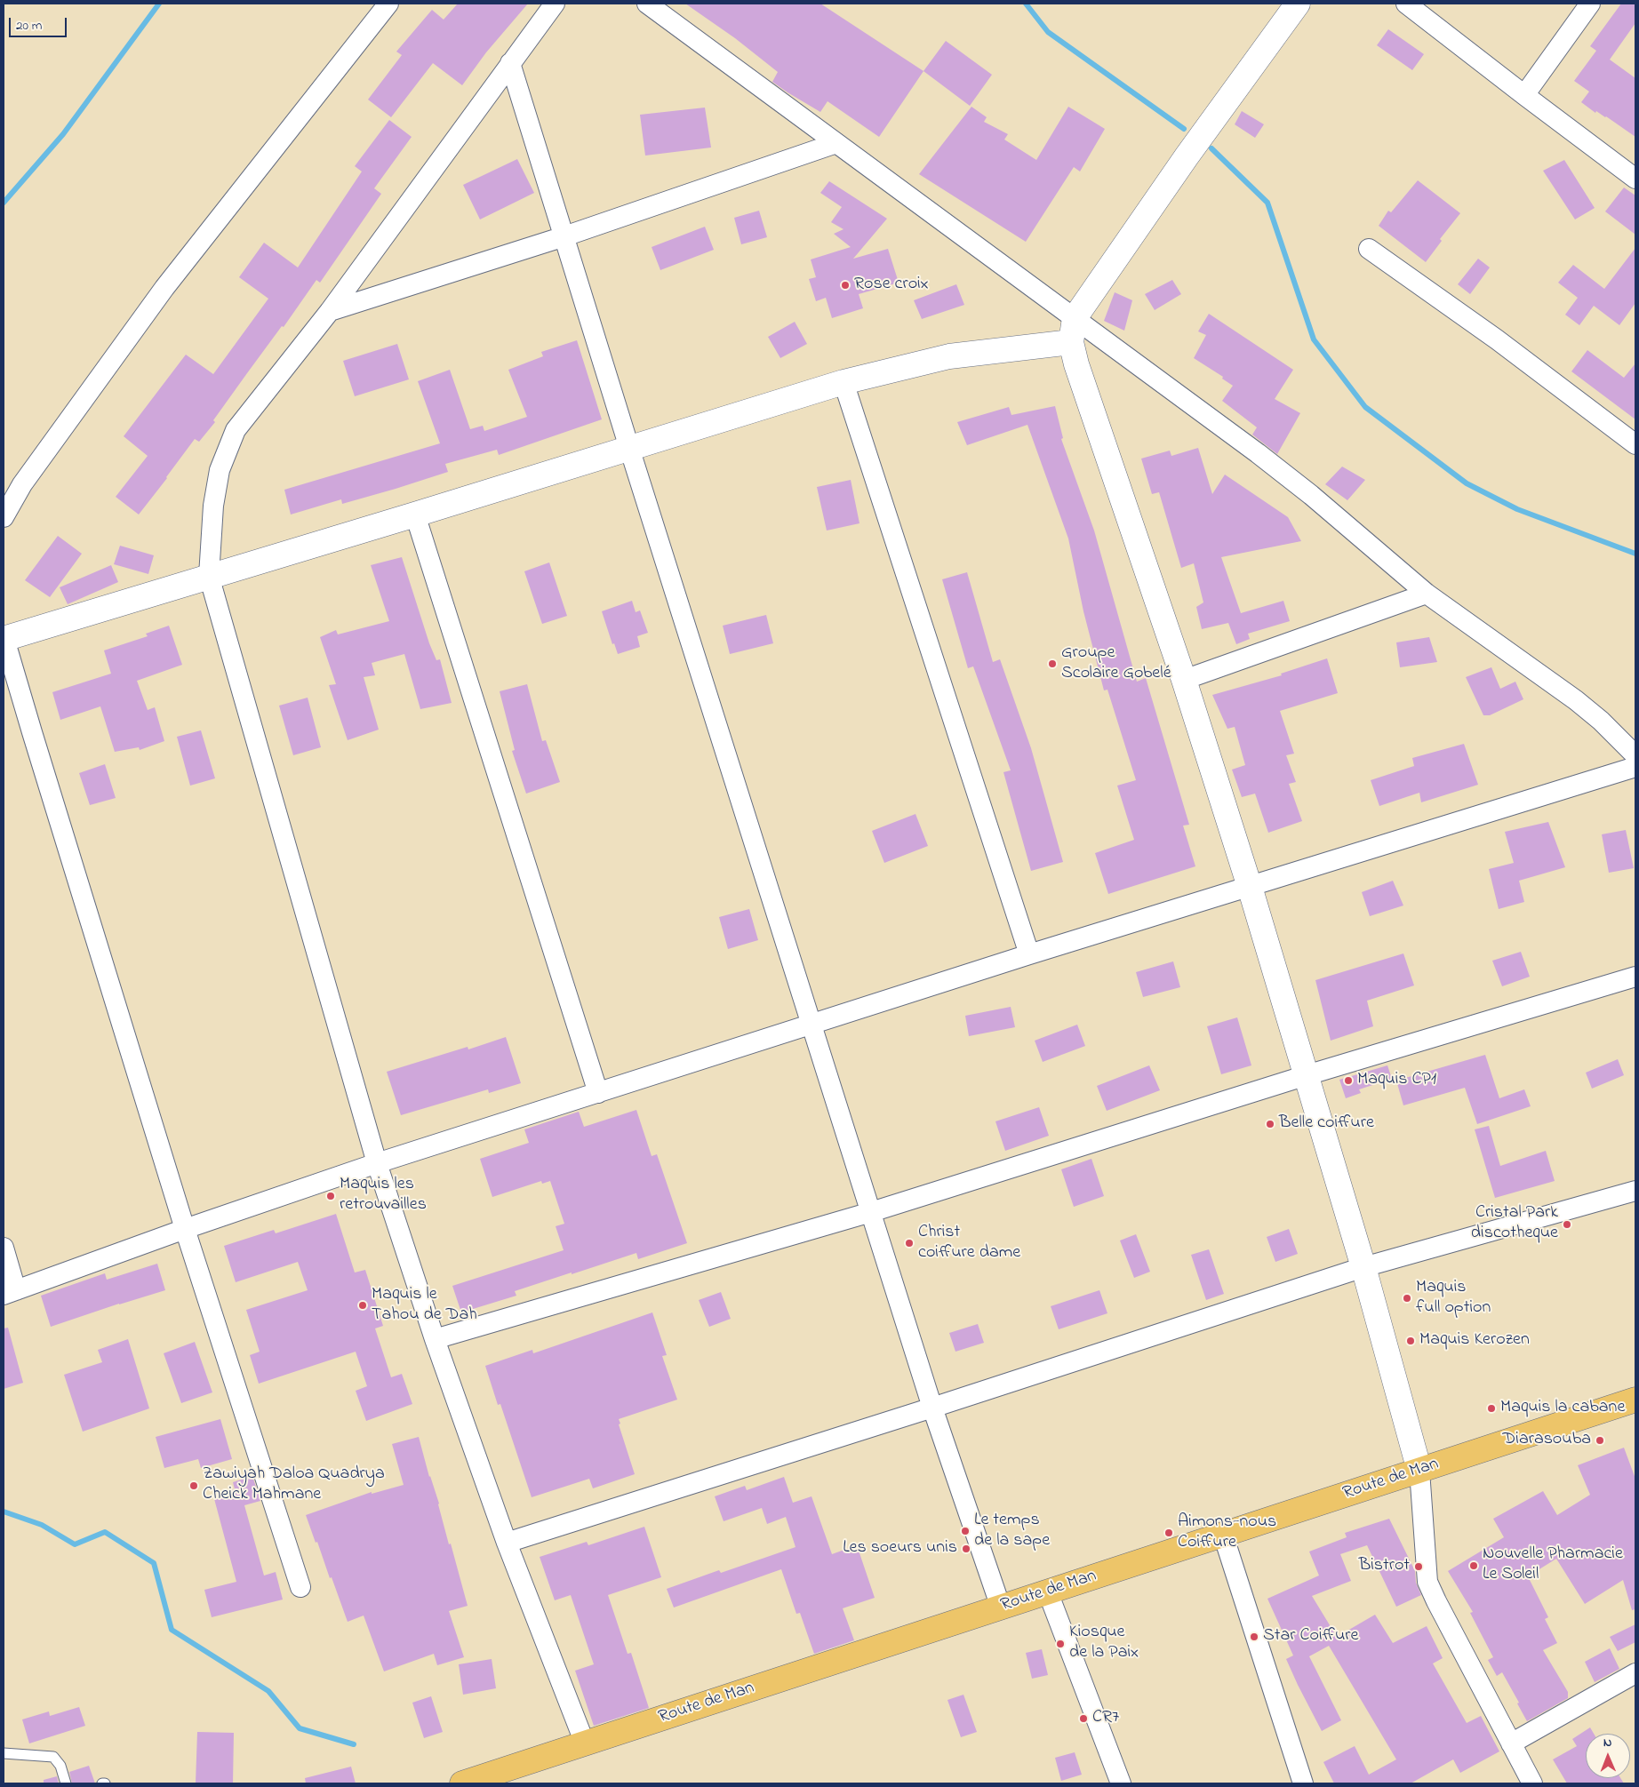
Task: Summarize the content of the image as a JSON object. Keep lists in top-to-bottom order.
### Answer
{
  "streets": {
    "highway": ["Route de Man"]
  },
  "places": [
    "Rose croix",
    "Groupe Scolaire Gobelé",
    "Maquis CP1",
    "Belle coiffure",
    "Maquis les retrouvailles",
    "Cristal Park discotheque",
    "Christ coiffure dame",
    "Maquis full option",
    "Maquis le Tahou de Dah",
    "Maquis Kerozen",
    "Maquis la cabane",
    "Diarasouba",
    "Zawiyah Daloa Quadrya Cheick Mahmane",
    "Le temps de la sape",
    "Aimons-nous Coiffure",
    "Les soeurs unis",
    "Nouvelle Pharmacie Le Soleil",
    "Bistrot",
    "Star Coiffure",
    "Kiosque de la Paix",
    "CR7"
  ],
  "scale_bar": "20 m",
  "north": "top"
}
